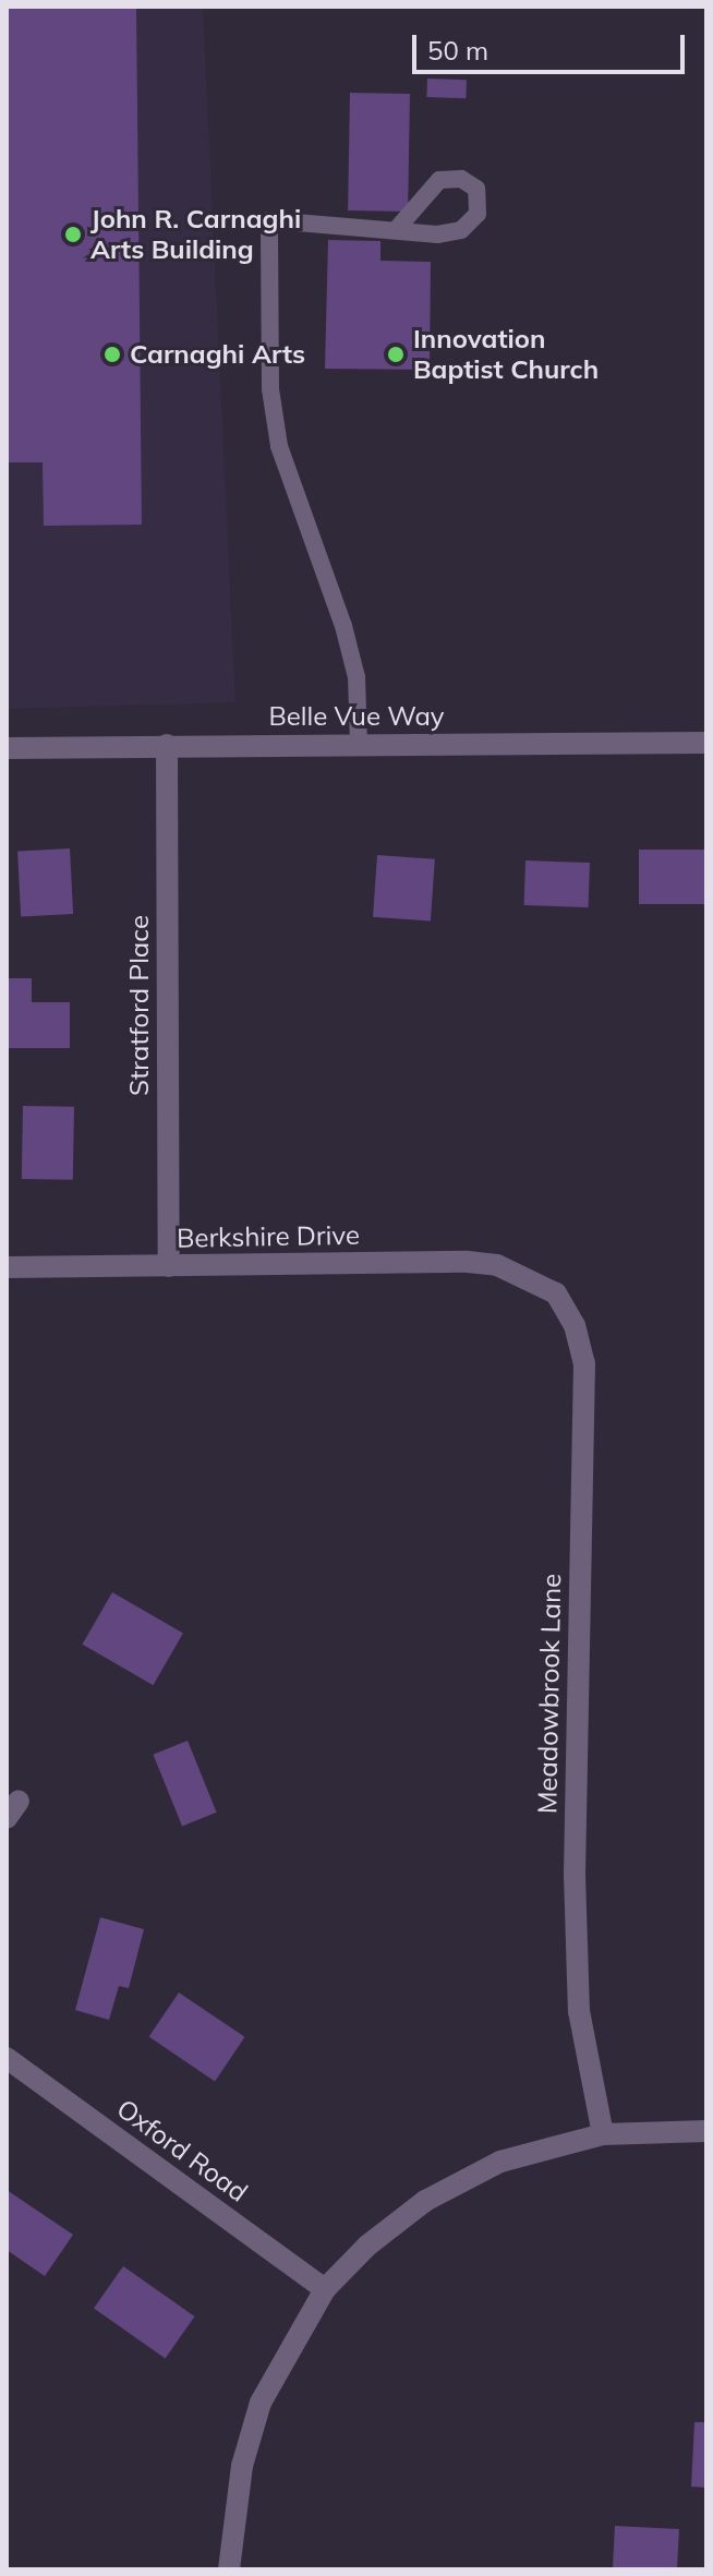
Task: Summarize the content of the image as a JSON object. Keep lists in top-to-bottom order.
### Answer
{
  "streets": {
    "street": [
      "Belle Vue Way",
      "Stratford Place",
      "Berkshire Drive",
      "Meadowbrook Lane",
      "Oxford Road"
    ]
  },
  "crossings": [
    ["Belle Vue Way", "Stratford Place"],
    ["Stratford Place", "Berkshire Drive"],
    ["Berkshire Drive", "Meadowbrook Lane"]
  ],
  "places": ["John R. Carnaghi Arts Building", "Carnaghi Arts", "Innovation Baptist Church"],
  "scale_bar": "50 m"
}
